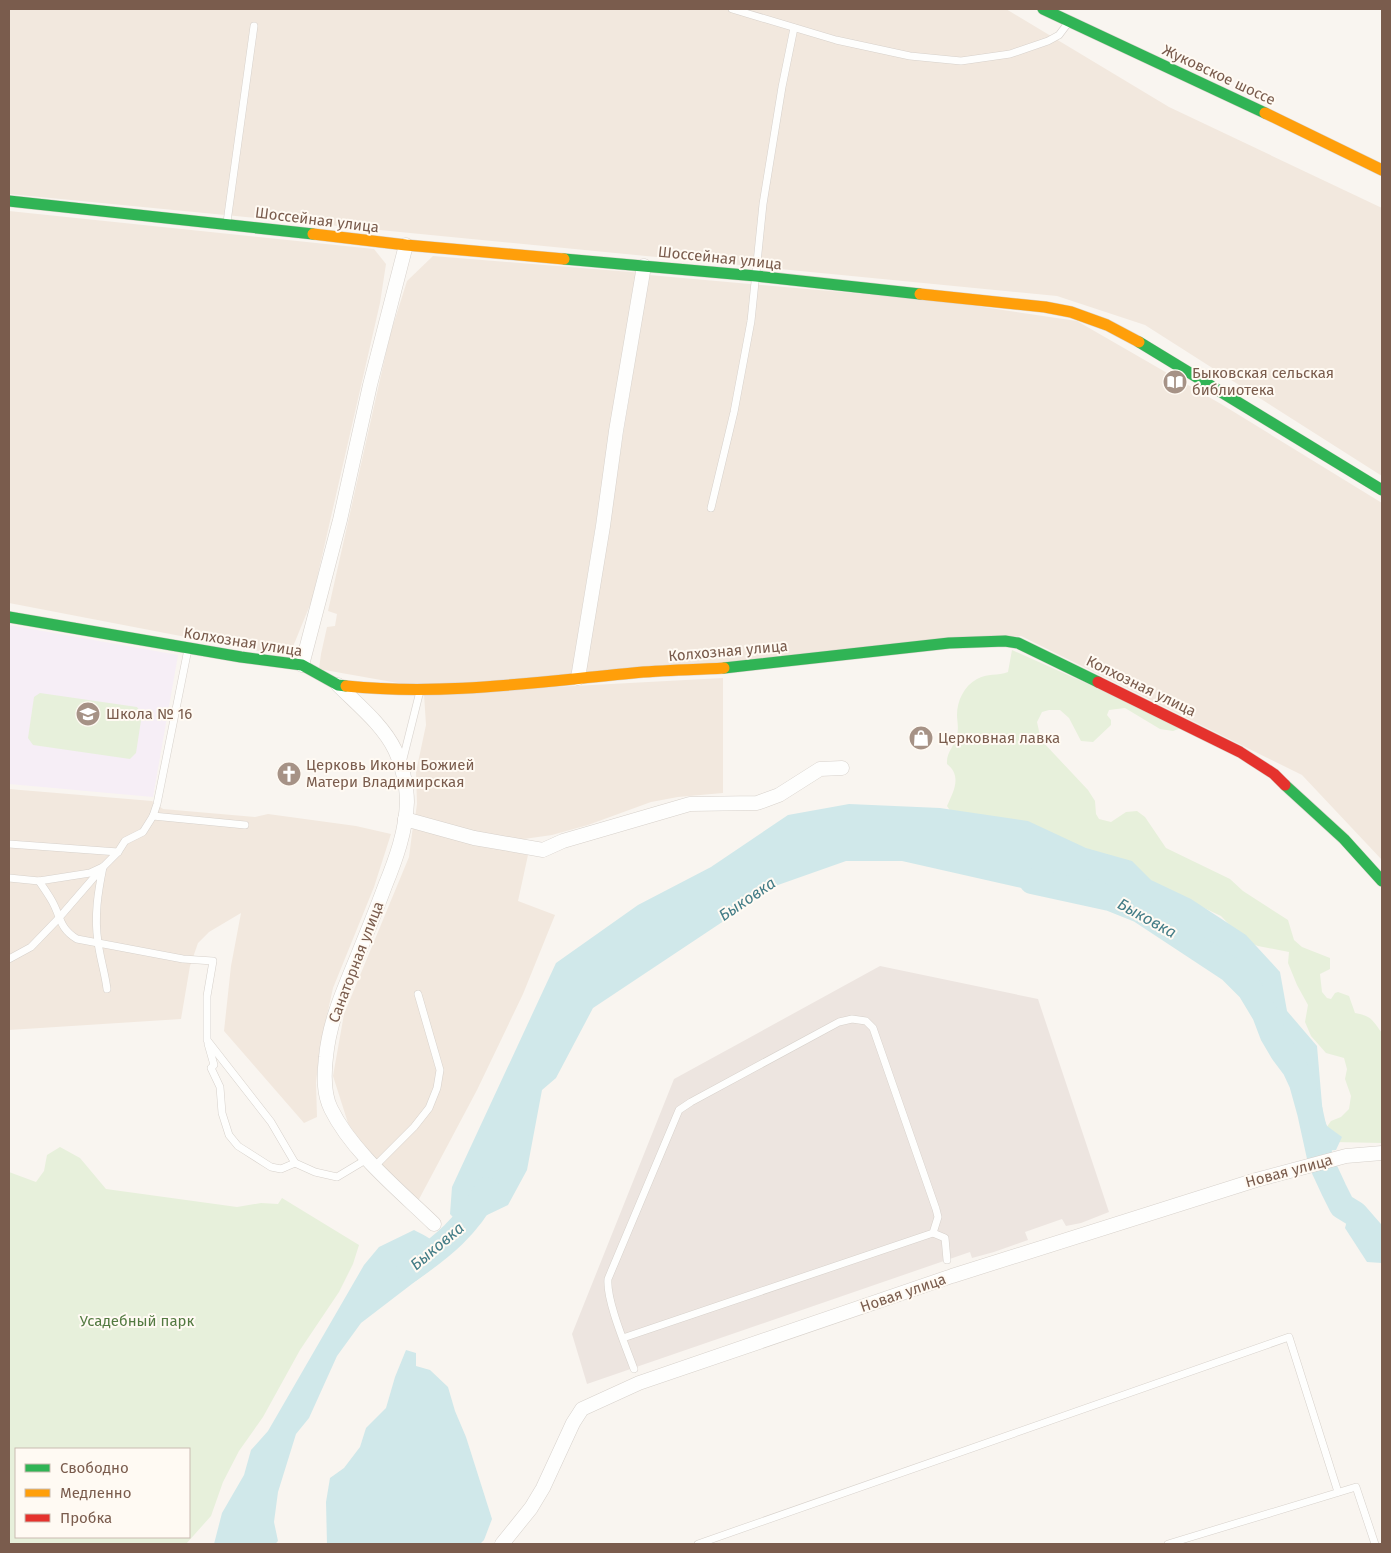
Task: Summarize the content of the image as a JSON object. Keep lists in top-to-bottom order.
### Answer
{
  "streets": {
    "street": [
      "Жуковское шоссе",
      "Шоссейная улица",
      "Колхозная улица",
      "Санаторная улица",
      "Новая улица"
    ]
  },
  "crossings": [
    ["Колхозная улица", "Санаторная улица"]
  ],
  "water": ["Быковка"],
  "parks": ["Усадебный парк"],
  "places": {
    "library": ["Быковская сельская библиотека"],
    "school or university": ["Школа № 16"],
    "shop": ["Церковная лавка"],
    "church": ["Церковь Иконы Божией Матери Владимирская"]
  },
  "legend": ["Свободно", "Медленно", "Пробка"]
}
